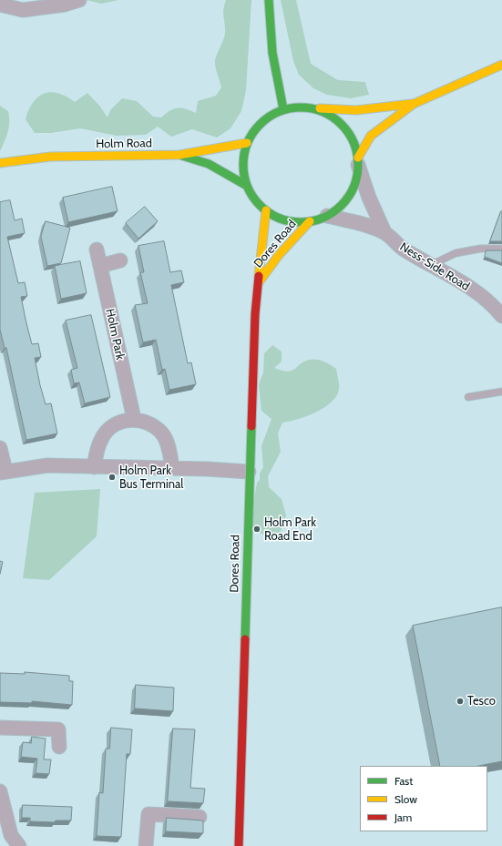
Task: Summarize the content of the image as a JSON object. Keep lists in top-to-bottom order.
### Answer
{
  "streets": {
    "main road": ["Holm Road", "Dores Road"],
    "street": ["Ness-Side Road", "Holm Park"]
  },
  "crossings": [
    ["Holm Road", "Dores Road"],
    ["Holm Road", "Ness-Side Road"],
    ["Dores Road", "Ness-Side Road"]
  ],
  "places": ["Holm Park Bus Terminal", "Holm Park Road End", "Tesco"],
  "legend": ["Fast", "Slow", "Jam"]
}
